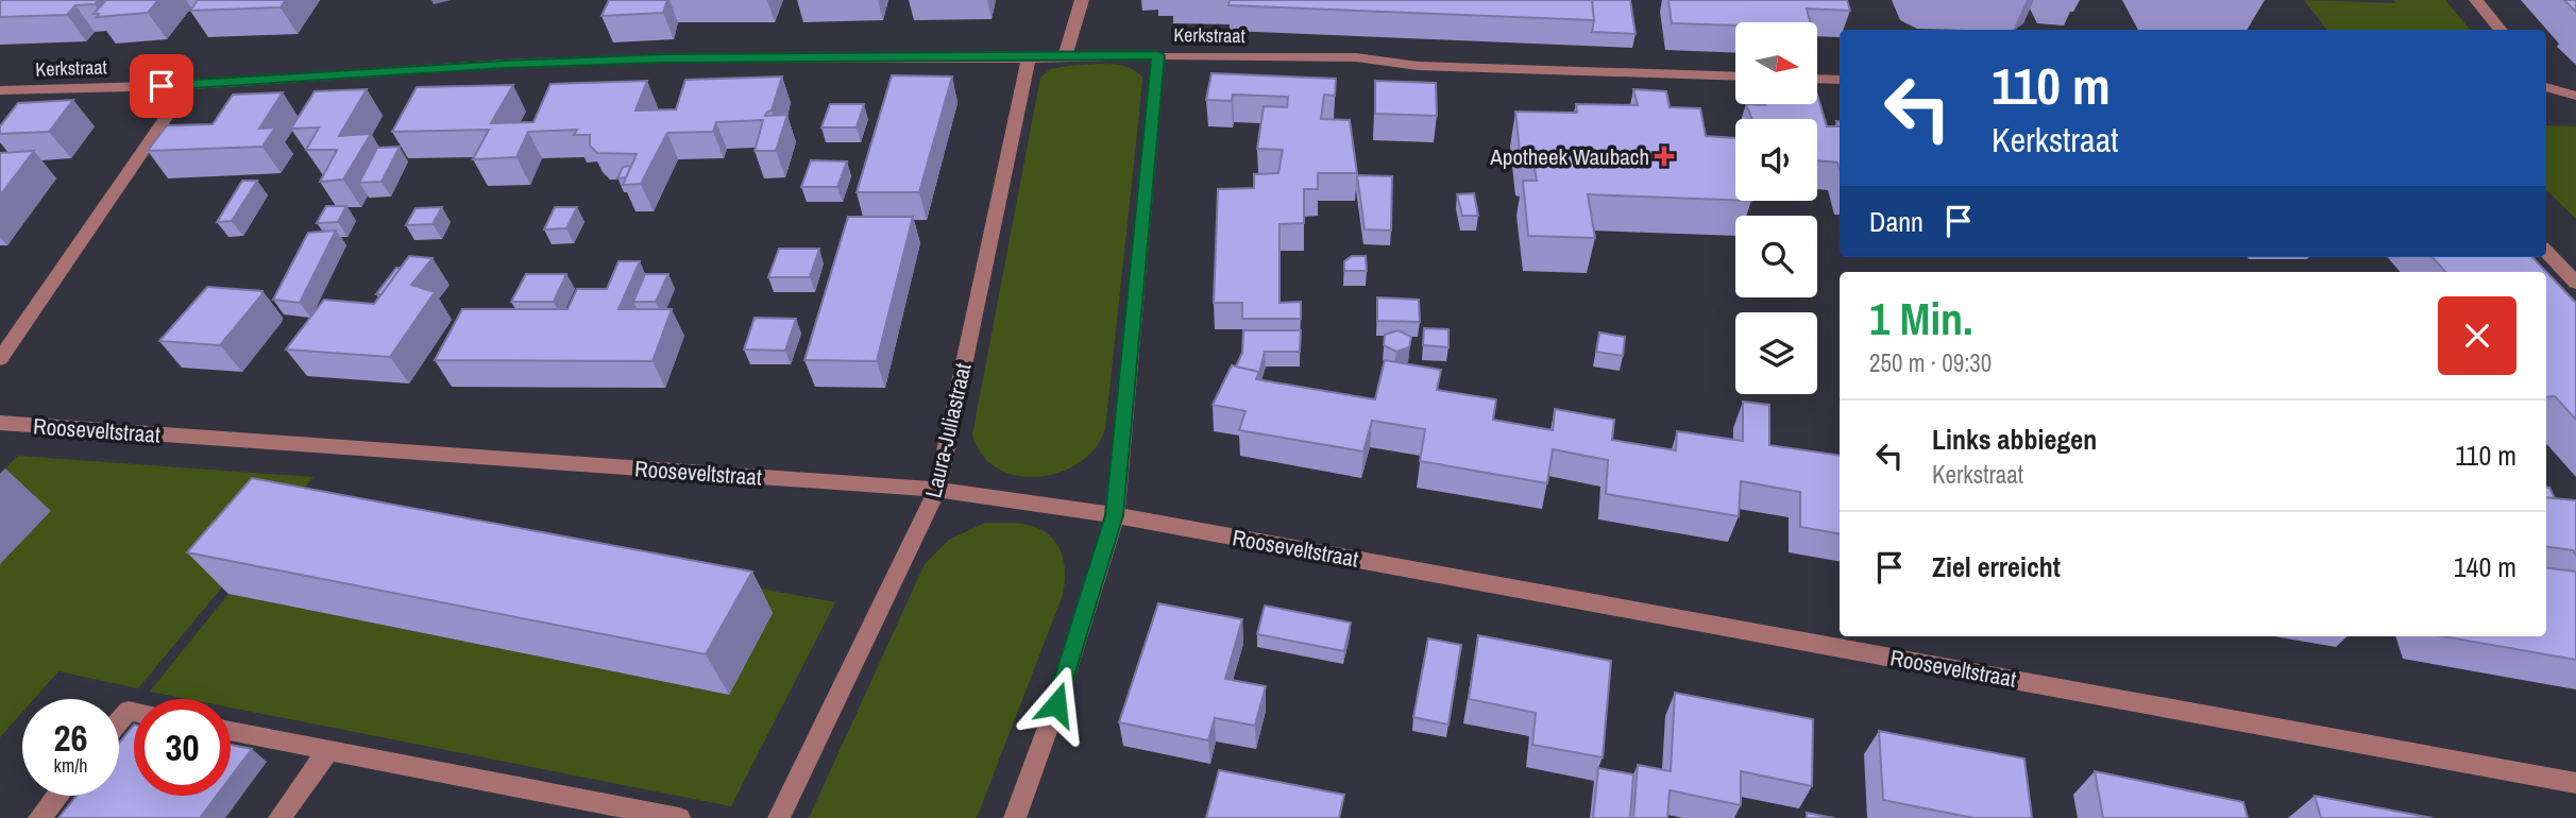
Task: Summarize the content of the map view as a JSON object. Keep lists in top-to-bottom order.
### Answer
{
  "streets": {
    "street": ["Kerkstraat", "Rooseveltstraat", "Laura-Juliastraat"]
  },
  "crossings": [
    ["Kerkstraat", "Laura-Juliastraat"],
    ["Rooseveltstraat", "Laura-Juliastraat"]
  ],
  "places": {
    "health": ["Apotheek Waubach"]
  },
  "north": "right",
  "page": {
    "turn": ["110 m", "Kerkstraat"],
    "then": "Dann",
    "heading": ["1 Min.", "250 m · 09:30"],
    "list": [
      {
        "name": "Links abbiegen",
        "note": "Kerkstraat",
        "value": "110 m"
      },
      {
        "name": "Ziel erreicht",
        "value": "140 m"
      }
    ],
    "speed": "26 km/h",
    "limit": "30"
  }
}
